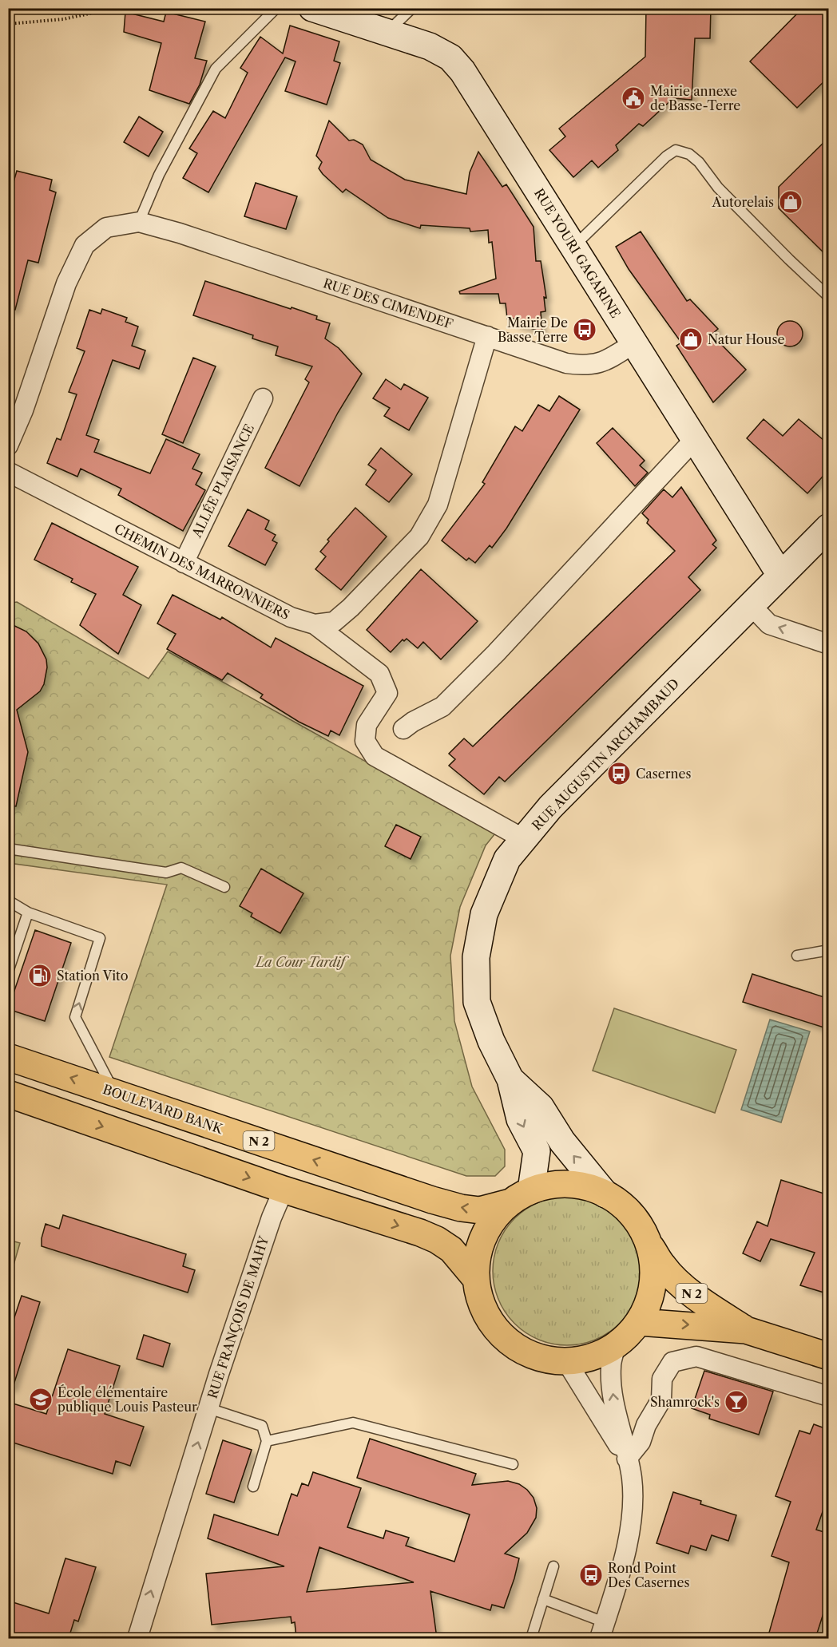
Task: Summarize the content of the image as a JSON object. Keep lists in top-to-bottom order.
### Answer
{
  "streets": {
    "main road": [
      "RUE YOURI GAGARINE",
      "RUE AUGUSTIN ARCHAMBAUD",
      "BOULEVARD BANK",
      "N 2"
    ],
    "street": [
      "RUE DES CIMENDEF",
      "ALLÉE PLAISANCE",
      "CHEMIN DES MARRONNIERS",
      "RUE FRANÇOIS DE MAHY"
    ]
  },
  "crossings": [
    ["RUE YOURI GAGARINE", "RUE DES CIMENDEF"],
    ["RUE YOURI GAGARINE", "RUE AUGUSTIN ARCHAMBAUD"],
    ["RUE DES CIMENDEF", "CHEMIN DES MARRONNIERS"],
    ["ALLÉE PLAISANCE", "CHEMIN DES MARRONNIERS"],
    ["RUE AUGUSTIN ARCHAMBAUD", "BOULEVARD BANK"],
    ["RUE AUGUSTIN ARCHAMBAUD", "N 2"],
    ["BOULEVARD BANK", "N 2"],
    ["N 2", "RUE FRANÇOIS DE MAHY"]
  ],
  "one_way": ["RUE FRANÇOIS DE MAHY"],
  "parks": ["La Cour Tardif"],
  "places": {
    "public building": ["Mairie annexe de Basse-Terre"],
    "shop": ["Autorelais", "Natur House"],
    "bus stop": ["Mairie De Basse Terre", "Casernes", "Rond Point Des Casernes"],
    "fuel station": ["Station Vito"],
    "school or university": ["École élémentaire publique Louis Pasteur"],
    "bar": ["Shamrock's"]
  }
}
